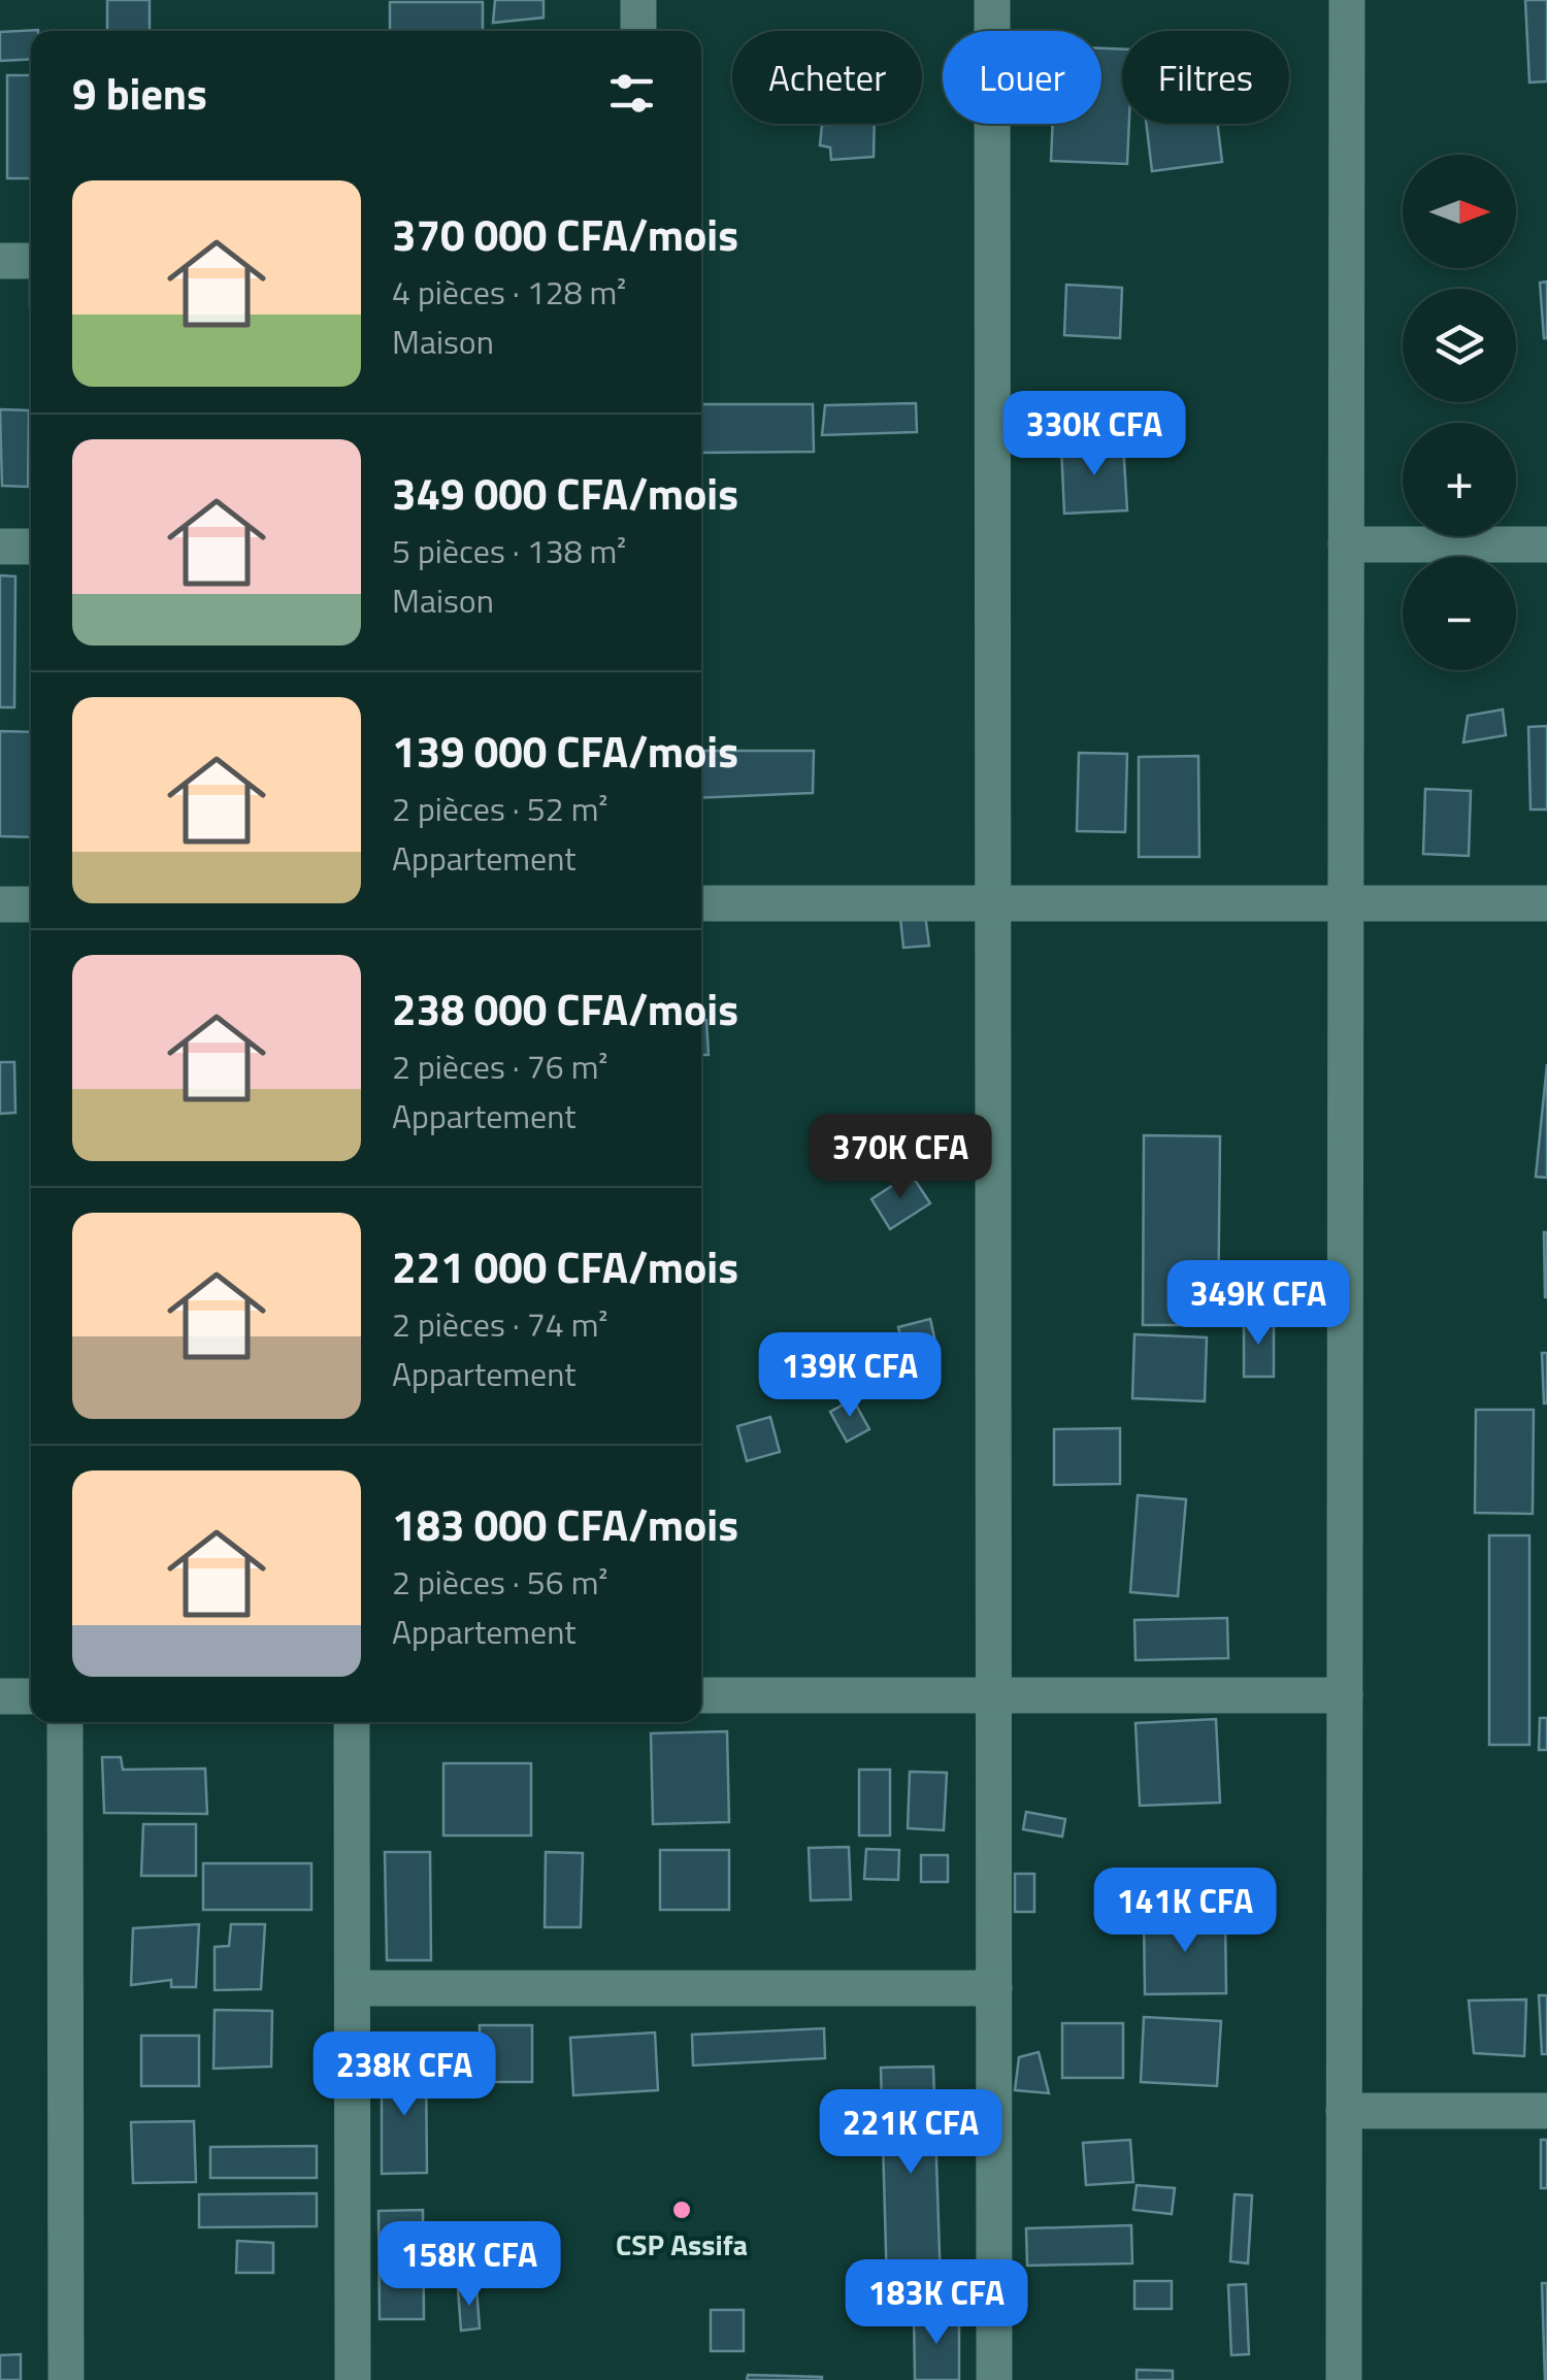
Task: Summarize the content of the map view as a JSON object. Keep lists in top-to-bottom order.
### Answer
{
  "places": ["CSP Assifa"],
  "north": "right",
  "page": {
    "chip": ["Acheter", "Louer", "Filtres"],
    "heading": "9 biens",
    "map_buttons": ["+", "−"],
    "list": [
      {
        "name": "370 000 CFA/mois",
        "note": "4 pièces · 128 m² · Maison"
      },
      {
        "name": "349 000 CFA/mois",
        "note": "5 pièces · 138 m² · Maison"
      },
      {
        "name": "139 000 CFA/mois",
        "note": "2 pièces · 52 m² · Appartement"
      },
      {
        "name": "238 000 CFA/mois",
        "note": "2 pièces · 76 m² · Appartement"
      },
      {
        "name": "221 000 CFA/mois",
        "note": "2 pièces · 74 m² · Appartement"
      },
      {
        "name": "183 000 CFA/mois",
        "note": "2 pièces · 56 m² · Appartement"
      }
    ],
    "price": [
      "330K CFA",
      "370K CFA",
      "349K CFA",
      "139K CFA",
      "141K CFA",
      "238K CFA",
      "221K CFA",
      "158K CFA",
      "183K CFA"
    ]
  }
}
